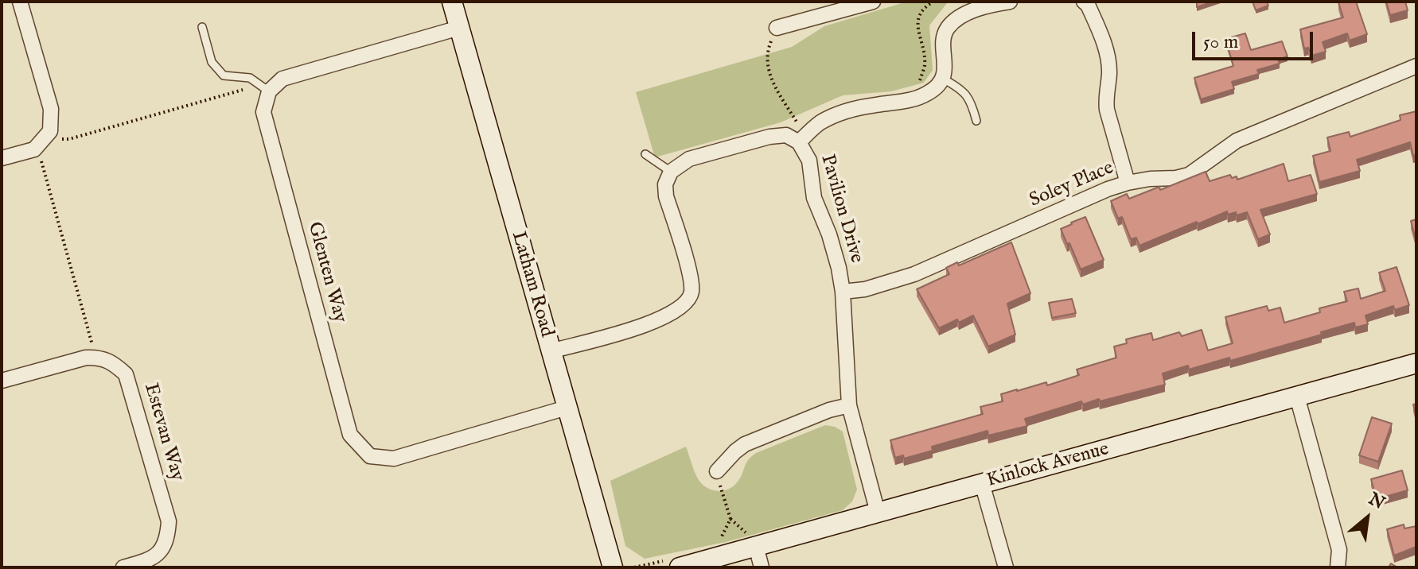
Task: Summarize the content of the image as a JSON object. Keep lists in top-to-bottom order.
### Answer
{
  "streets": {
    "street": [
      "Soley Place",
      "Pavilion Drive",
      "Glenten Way",
      "Latham Road",
      "Estevan Way",
      "Kinlock Avenue"
    ]
  },
  "crossings": [
    ["Soley Place", "Pavilion Drive"],
    ["Pavilion Drive", "Kinlock Avenue"],
    ["Glenten Way", "Latham Road"]
  ],
  "scale_bar": "50 m",
  "north": "top right"
}
